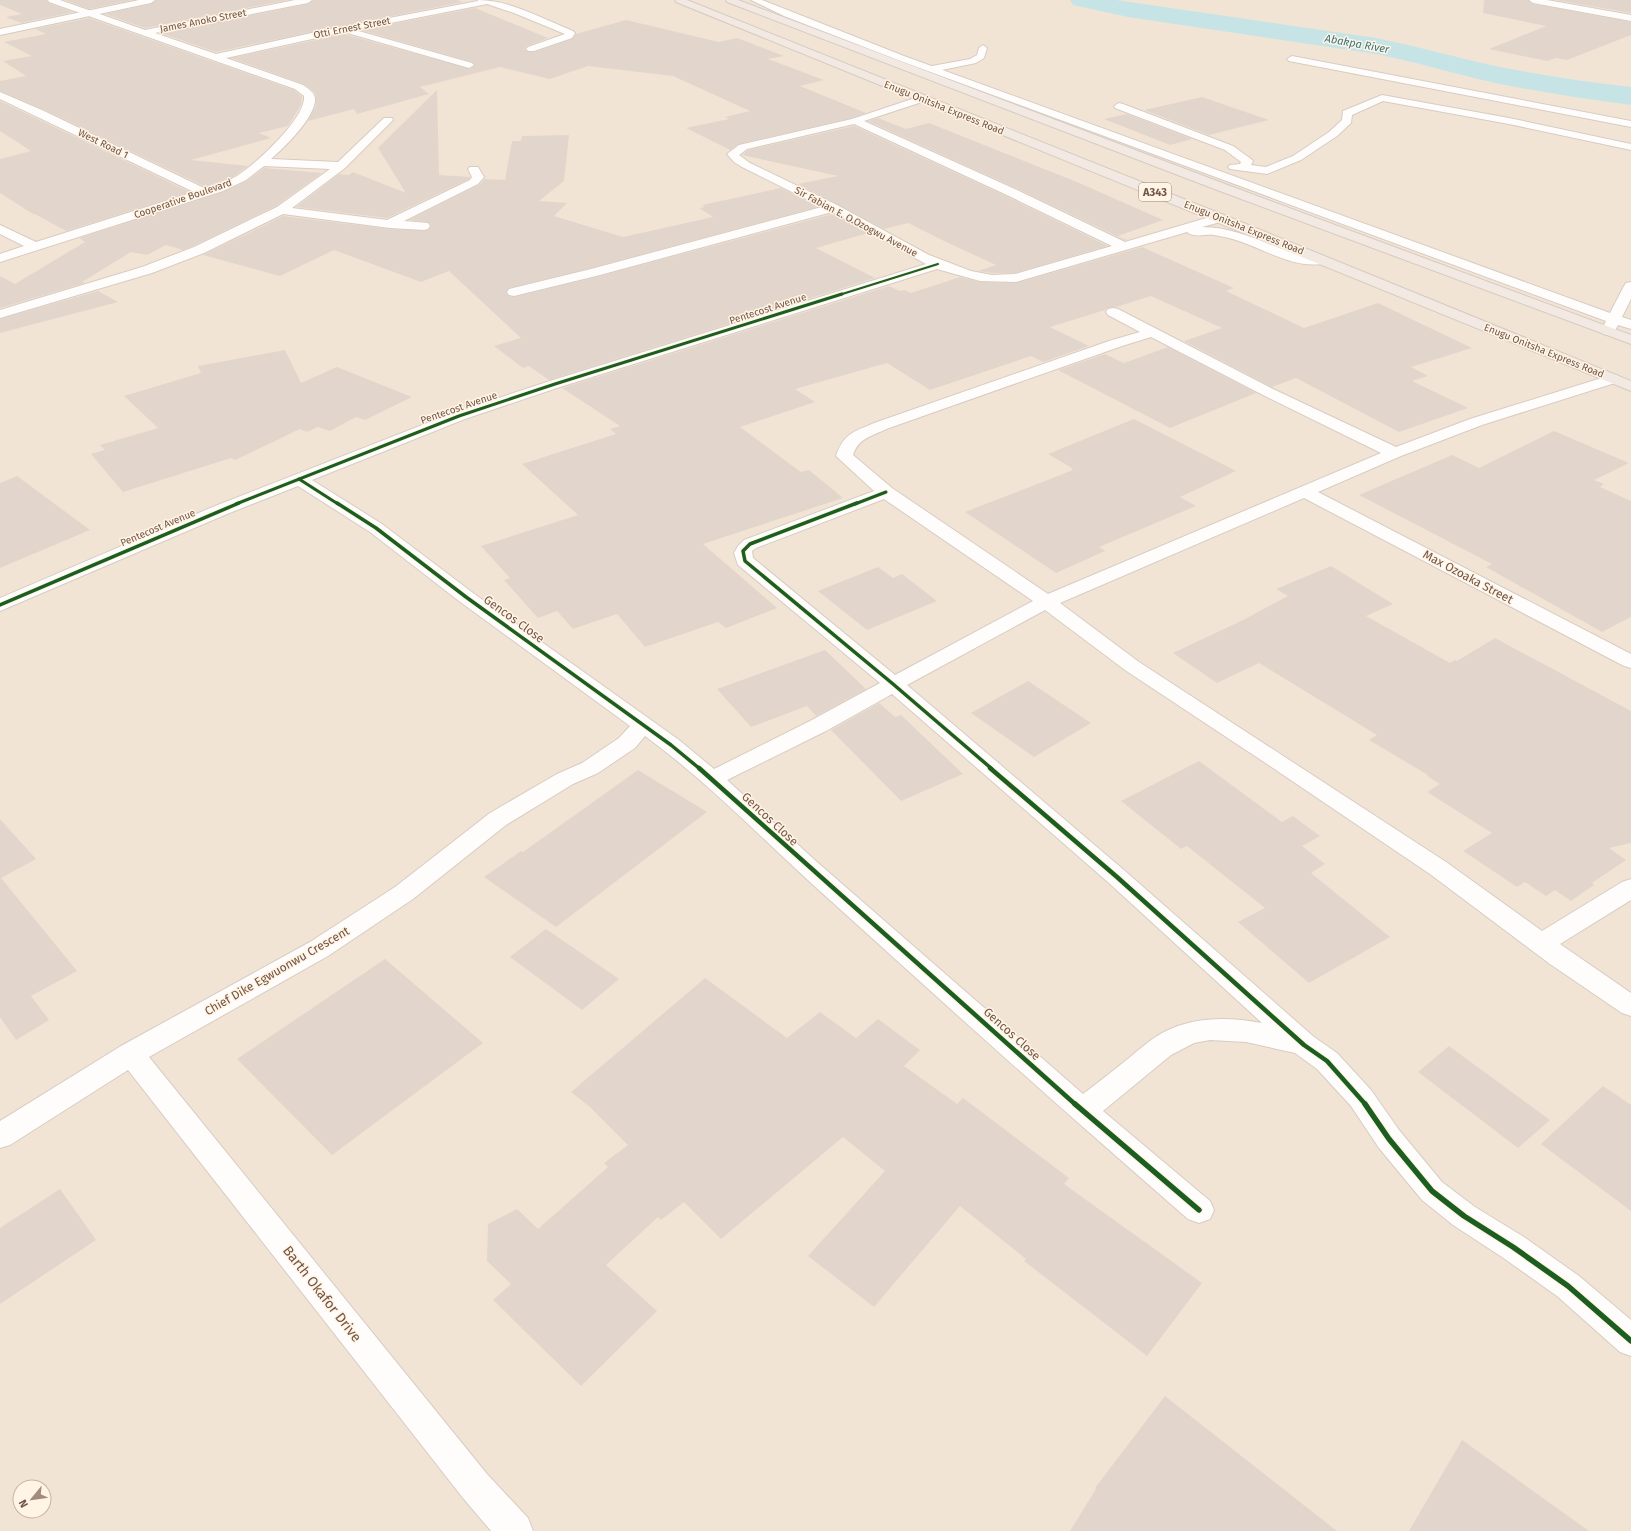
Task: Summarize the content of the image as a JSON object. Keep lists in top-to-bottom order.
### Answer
{
  "streets": {
    "highway": ["Enugu Onitsha Express Road", "A343"],
    "street": [
      "James Anoko Street",
      "Otti Ernest Street",
      "West Road 1",
      "Cooperative Boulevard",
      "Sir Fabian E. O.Ozogwu Avenue",
      "Pentecost Avenue",
      "Max Ozoaka Street",
      "Gencos Close",
      "Chief Dike Egwuonwu Crescent",
      "Barth Okafor Drive"
    ]
  },
  "crossings": [
    ["James Anoko Street", "Cooperative Boulevard"],
    ["Otti Ernest Street", "Cooperative Boulevard"],
    ["Enugu Onitsha Express Road", "Sir Fabian E. O.Ozogwu Avenue"],
    ["West Road 1", "Cooperative Boulevard"],
    ["Sir Fabian E. O.Ozogwu Avenue", "Pentecost Avenue"],
    ["Pentecost Avenue", "Gencos Close"],
    ["Gencos Close", "Chief Dike Egwuonwu Crescent"],
    ["Chief Dike Egwuonwu Crescent", "Barth Okafor Drive"]
  ],
  "water": ["Abakpa River"],
  "north": "bottom left"
}
